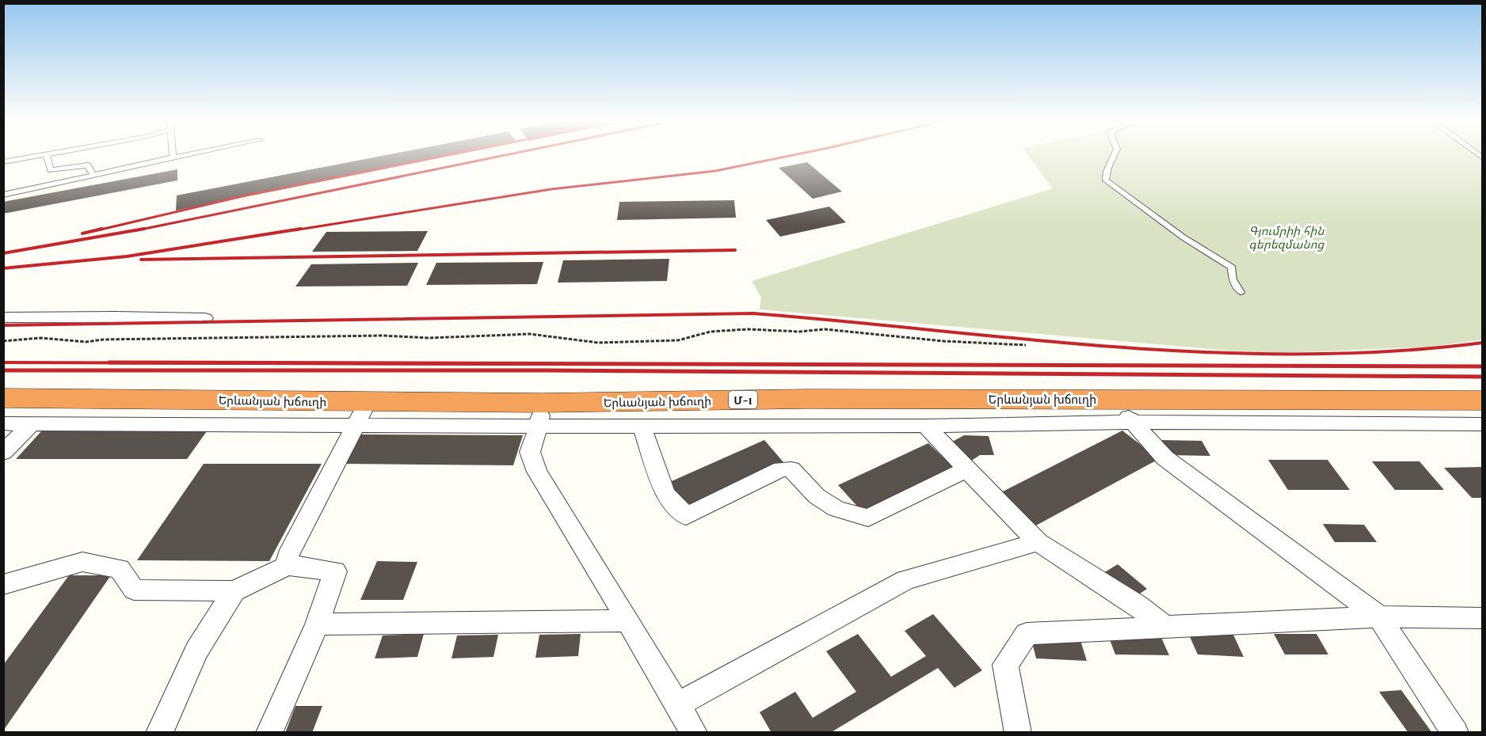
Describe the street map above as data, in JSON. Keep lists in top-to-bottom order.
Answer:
{
  "streets": {
    "highway": ["Երևանյան խճուղի", "Մ-1"]
  },
  "parks": ["Գյումրիի հին գերեզմանոց"]
}
